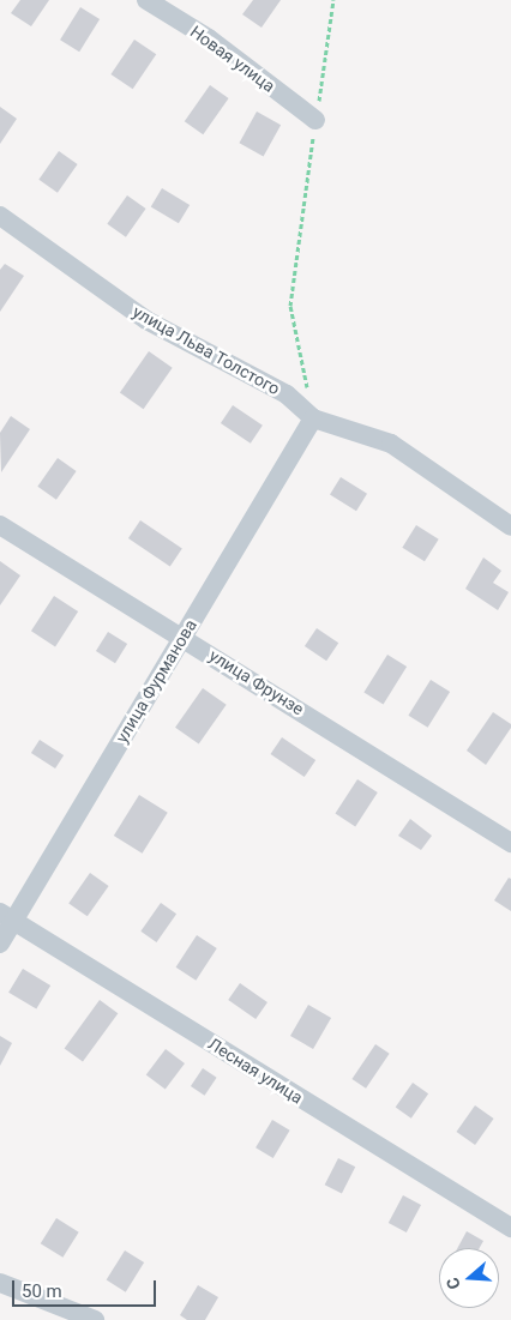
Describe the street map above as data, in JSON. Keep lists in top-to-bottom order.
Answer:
{
  "streets": {
    "street": [
      "Новая улица",
      "улица Льва Толстого",
      "улица Фурманова",
      "улица Фрунзе",
      "Лесная улица"
    ]
  },
  "crossings": [
    ["улица Льва Толстого", "улица Фурманова"],
    ["улица Фурманова", "улица Фрунзе"],
    ["улица Фурманова", "Лесная улица"]
  ],
  "scale_bar": "50 m",
  "north": "left"
}
